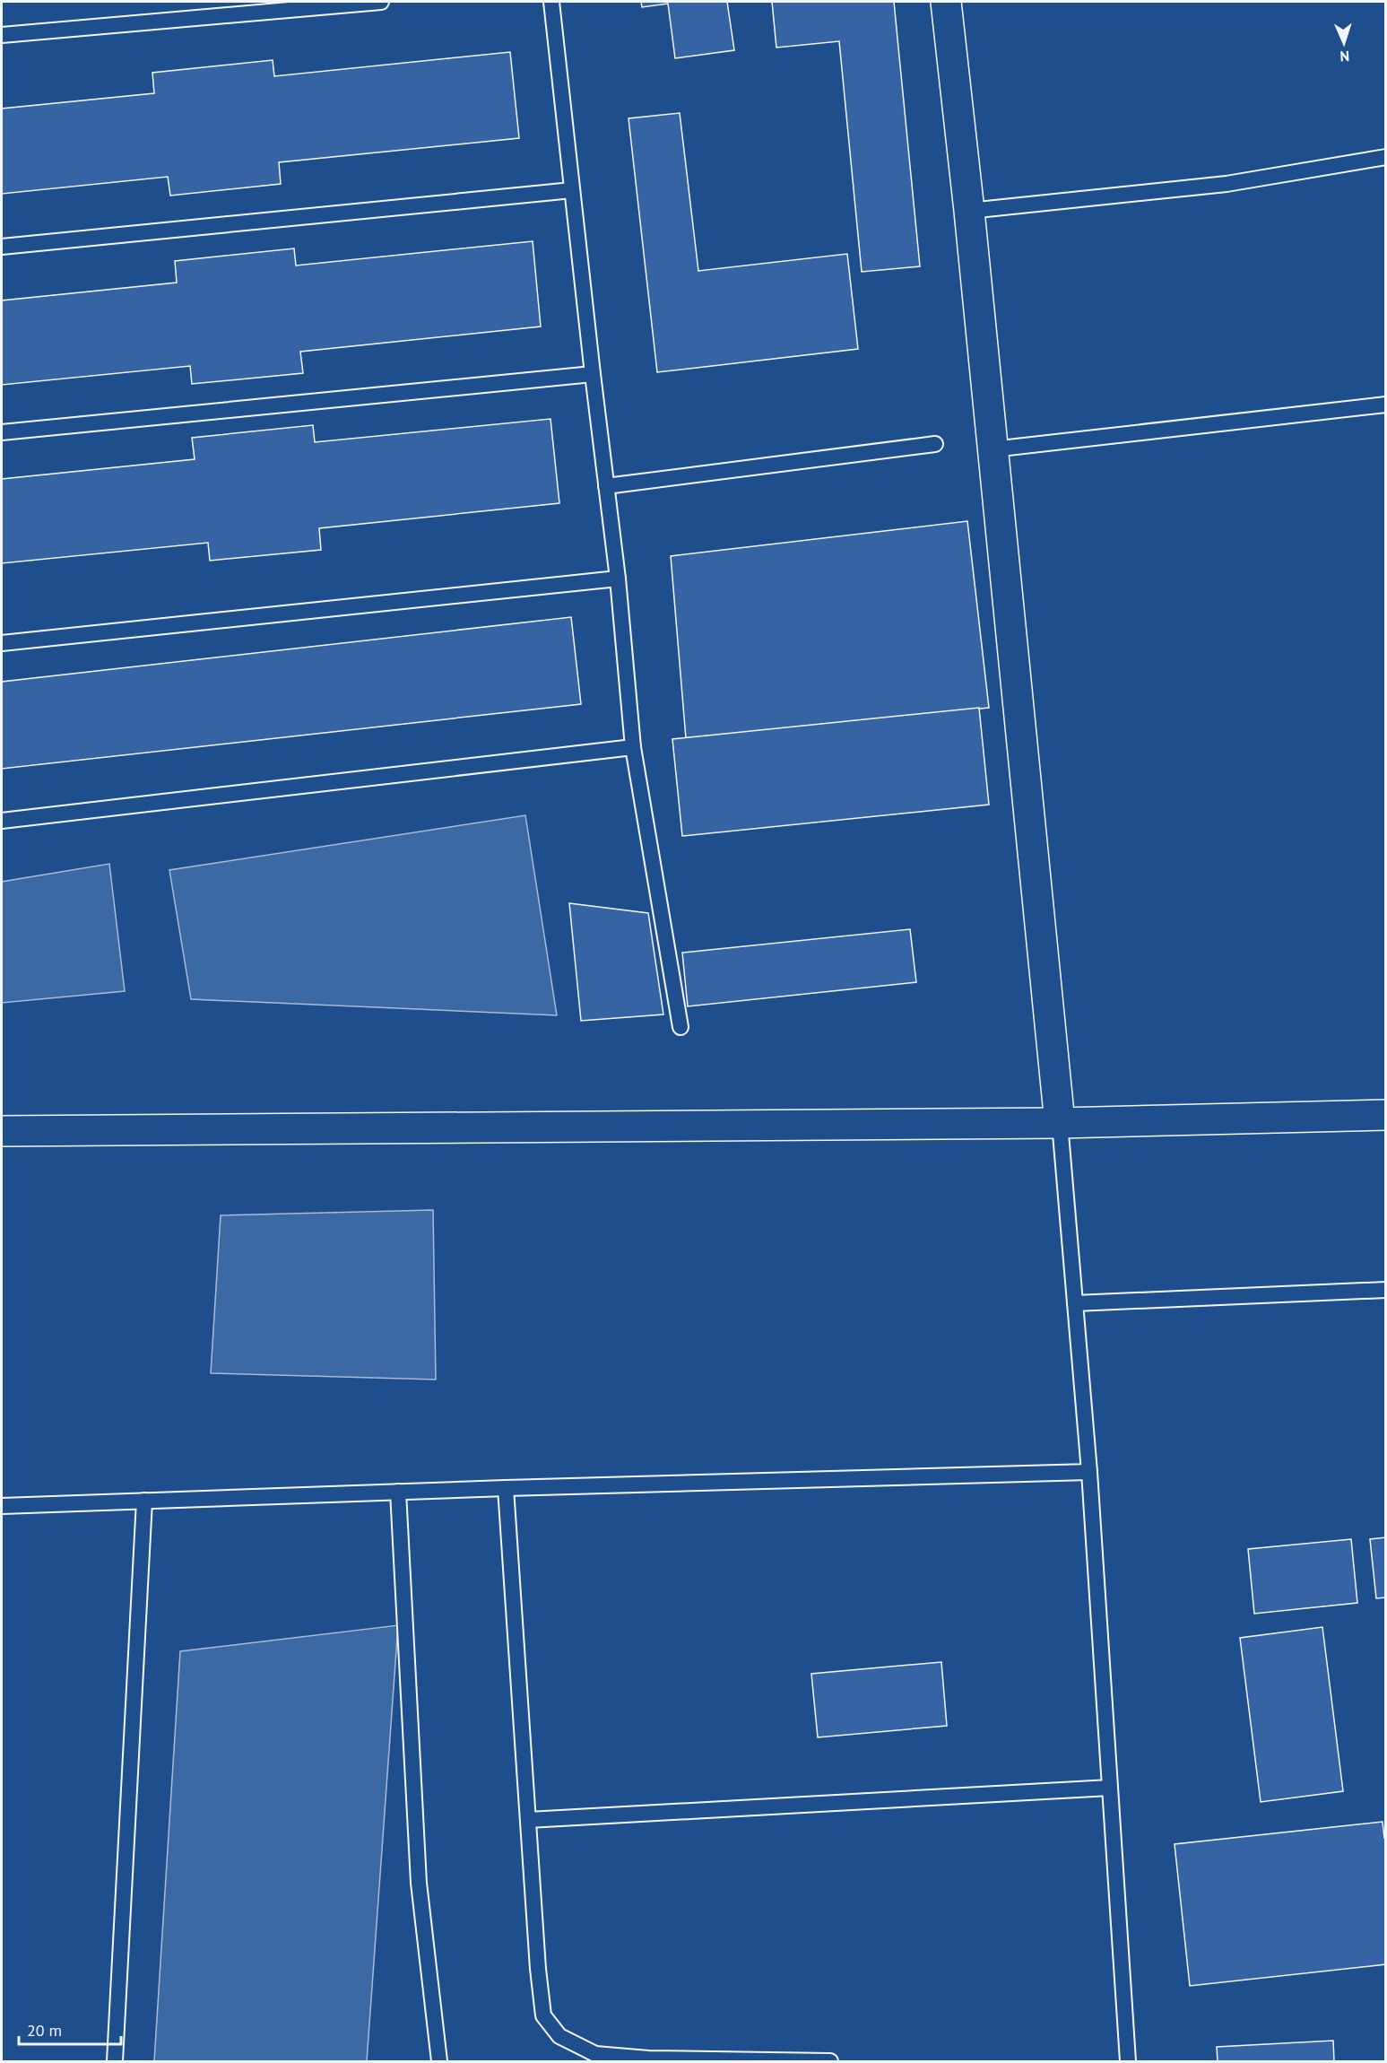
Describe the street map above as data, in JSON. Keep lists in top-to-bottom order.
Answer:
{
  "scale_bar": "20 m",
  "north": "bottom"
}
